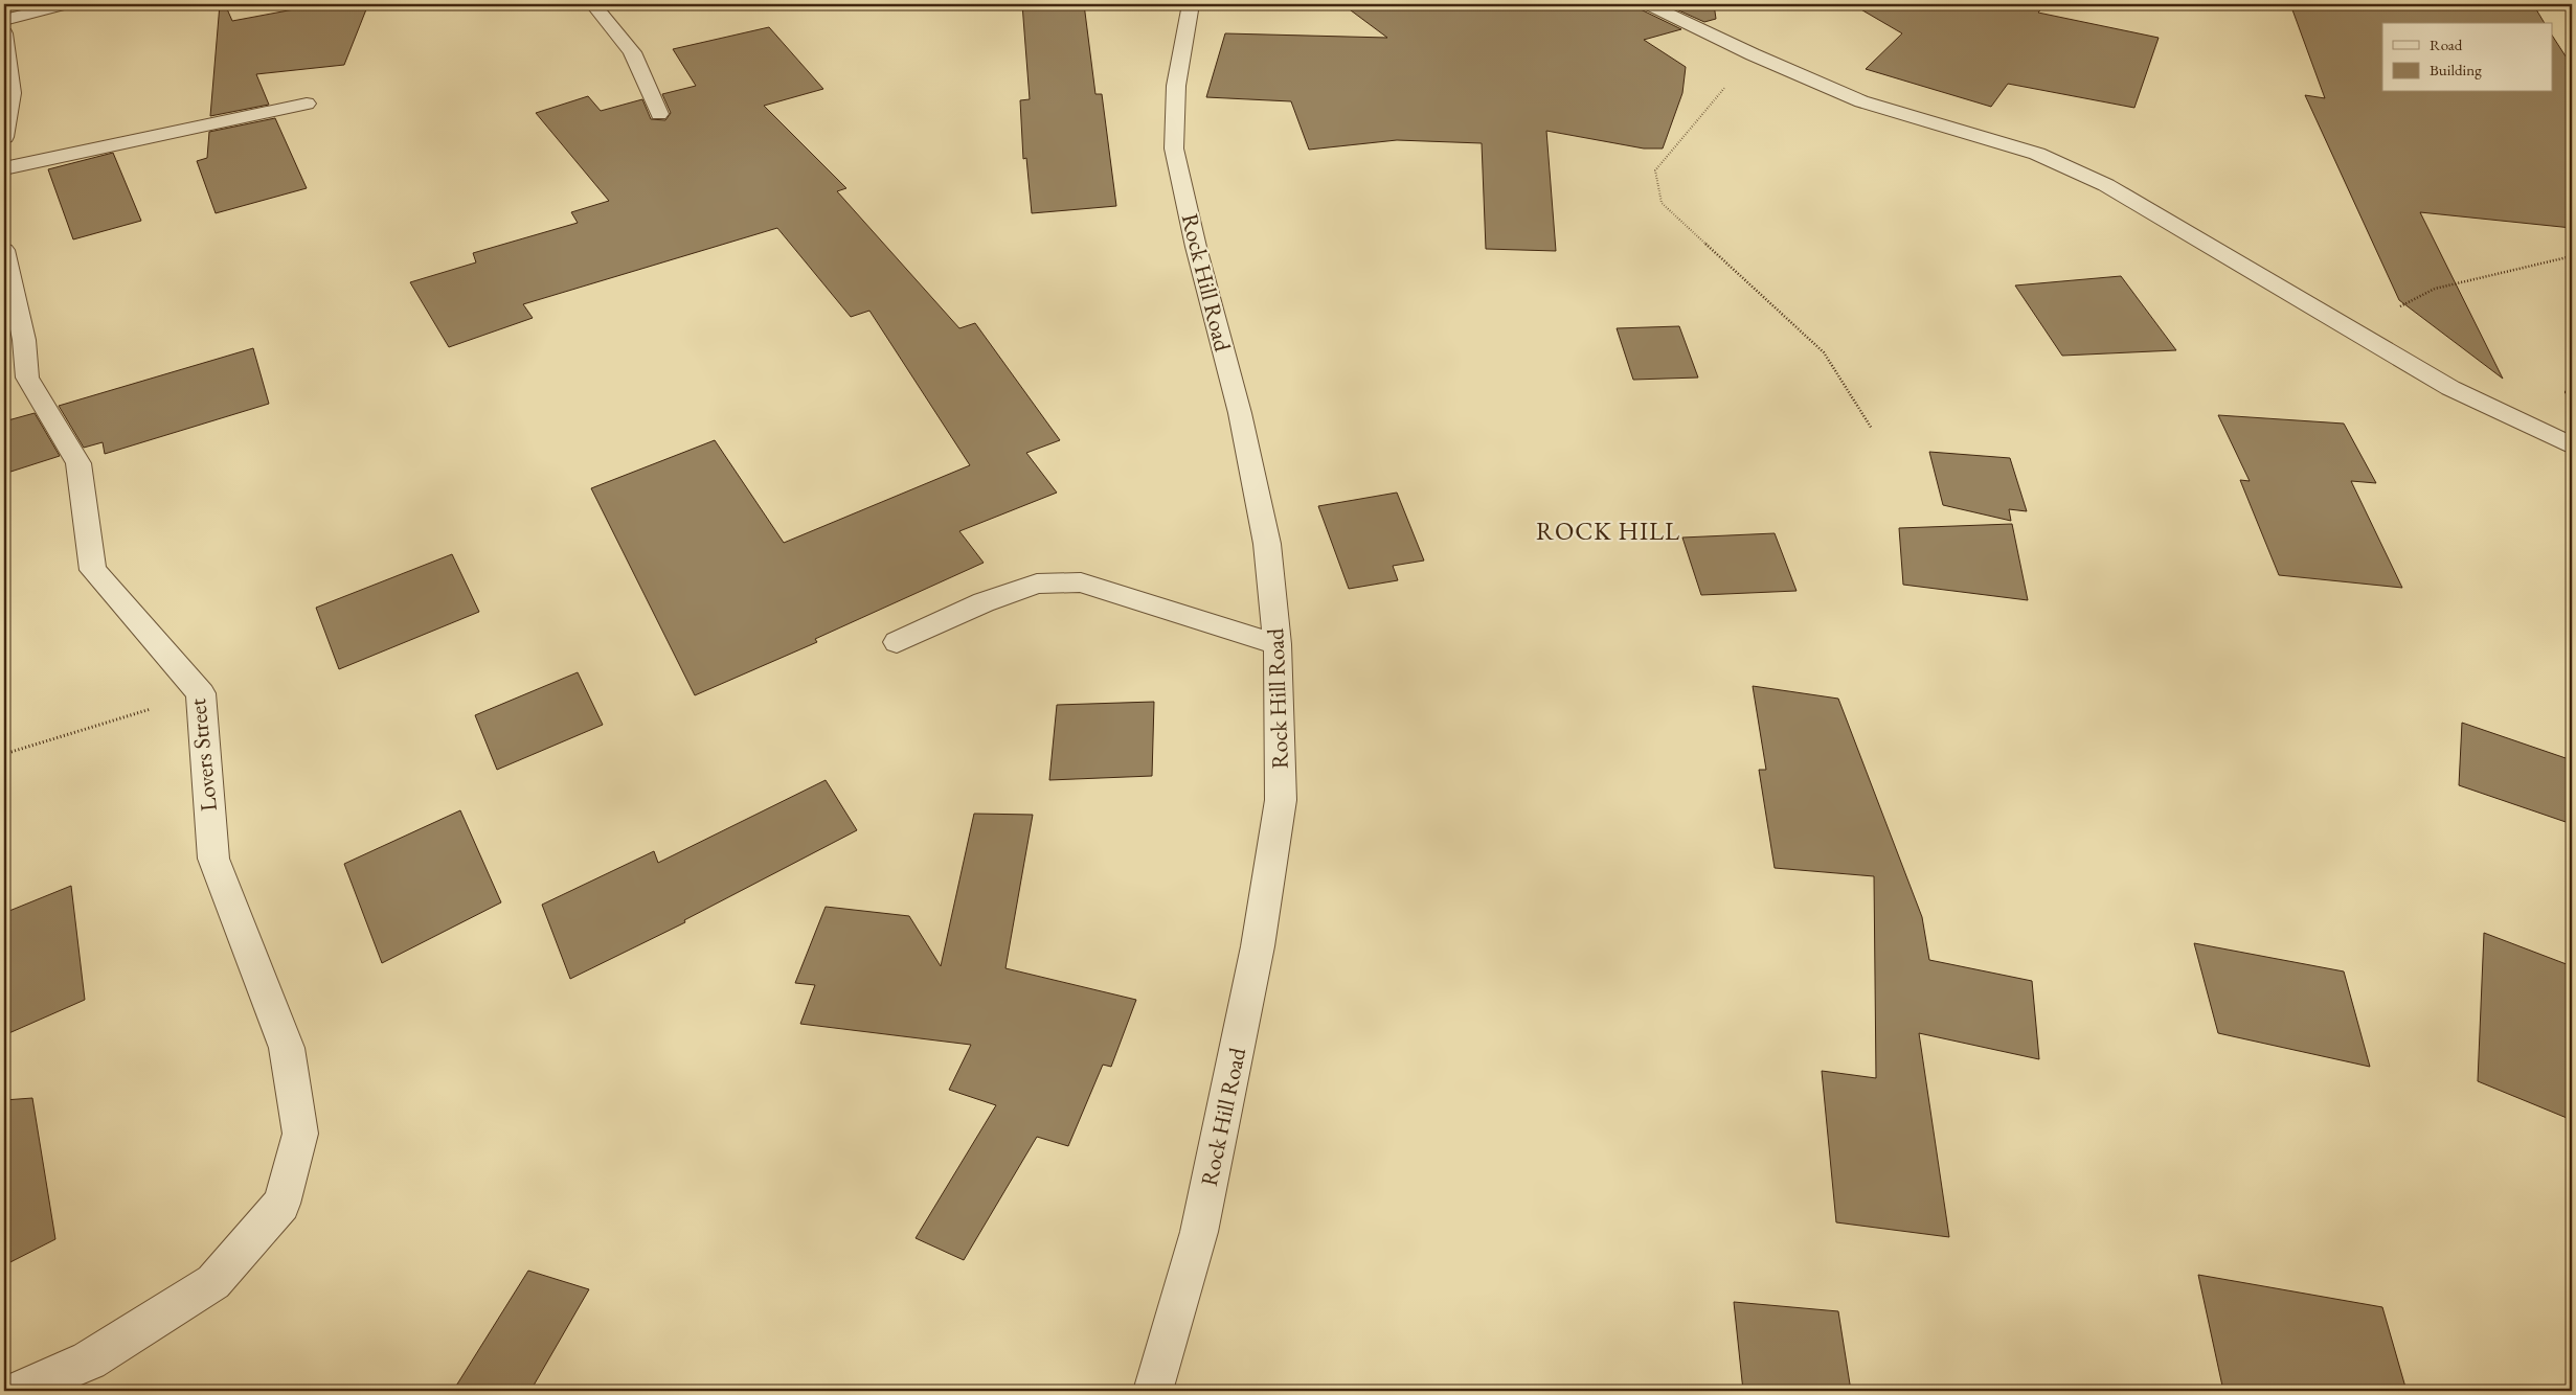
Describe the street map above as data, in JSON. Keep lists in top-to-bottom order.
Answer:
{
  "streets": {
    "street": ["Rock Hill Road", "Lovers Street"]
  },
  "districts": ["ROCK HILL"],
  "legend": ["Road", "Building"]
}
